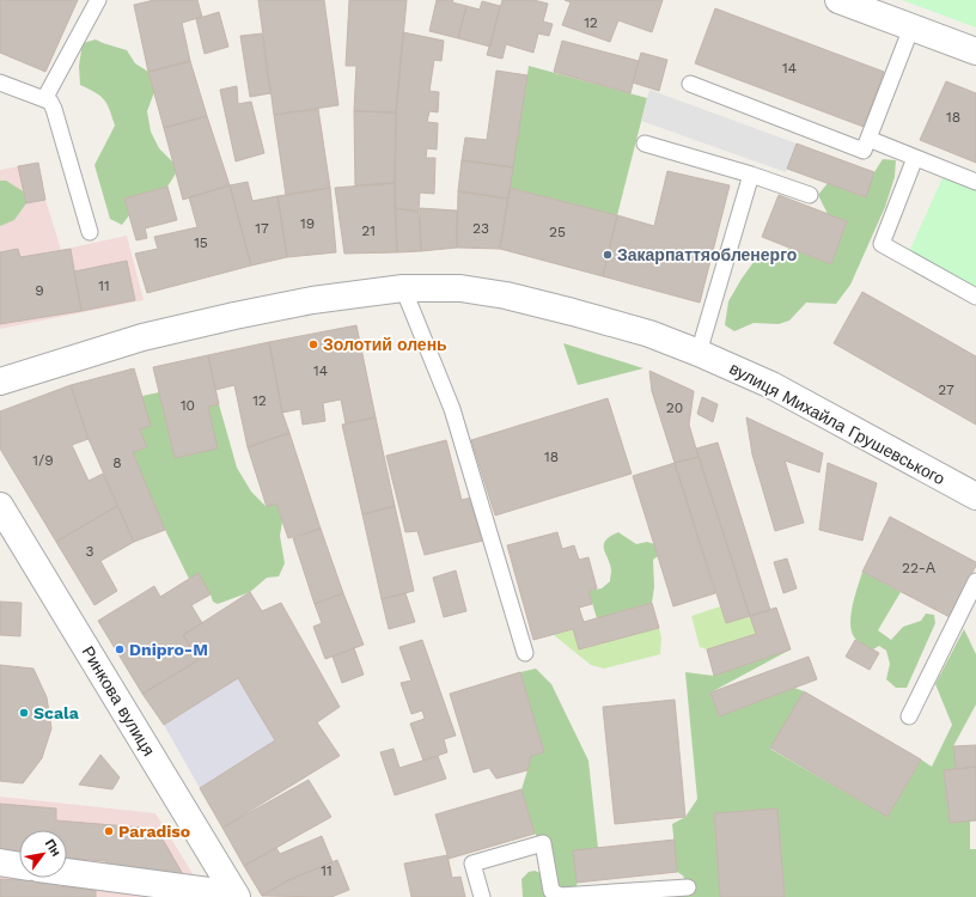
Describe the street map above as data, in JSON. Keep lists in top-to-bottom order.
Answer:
{
  "streets": {
    "street": ["вулиця Михайла Грушевського", "Ринкова вулиця"]
  },
  "places": [
    "Закарпаттяобленерго",
    "Золотий олень",
    "Dnipro-M",
    "Scala",
    "Paradiso"
  ],
  "house_numbers": [
    "12",
    "14",
    "18",
    "19",
    "17",
    "23",
    "21",
    "25",
    "15",
    "11",
    "9",
    "14",
    "27",
    "12",
    "10",
    "20",
    "18",
    "1/9",
    "8",
    "3",
    "22-А",
    "11"
  ],
  "north": "top right"
}
